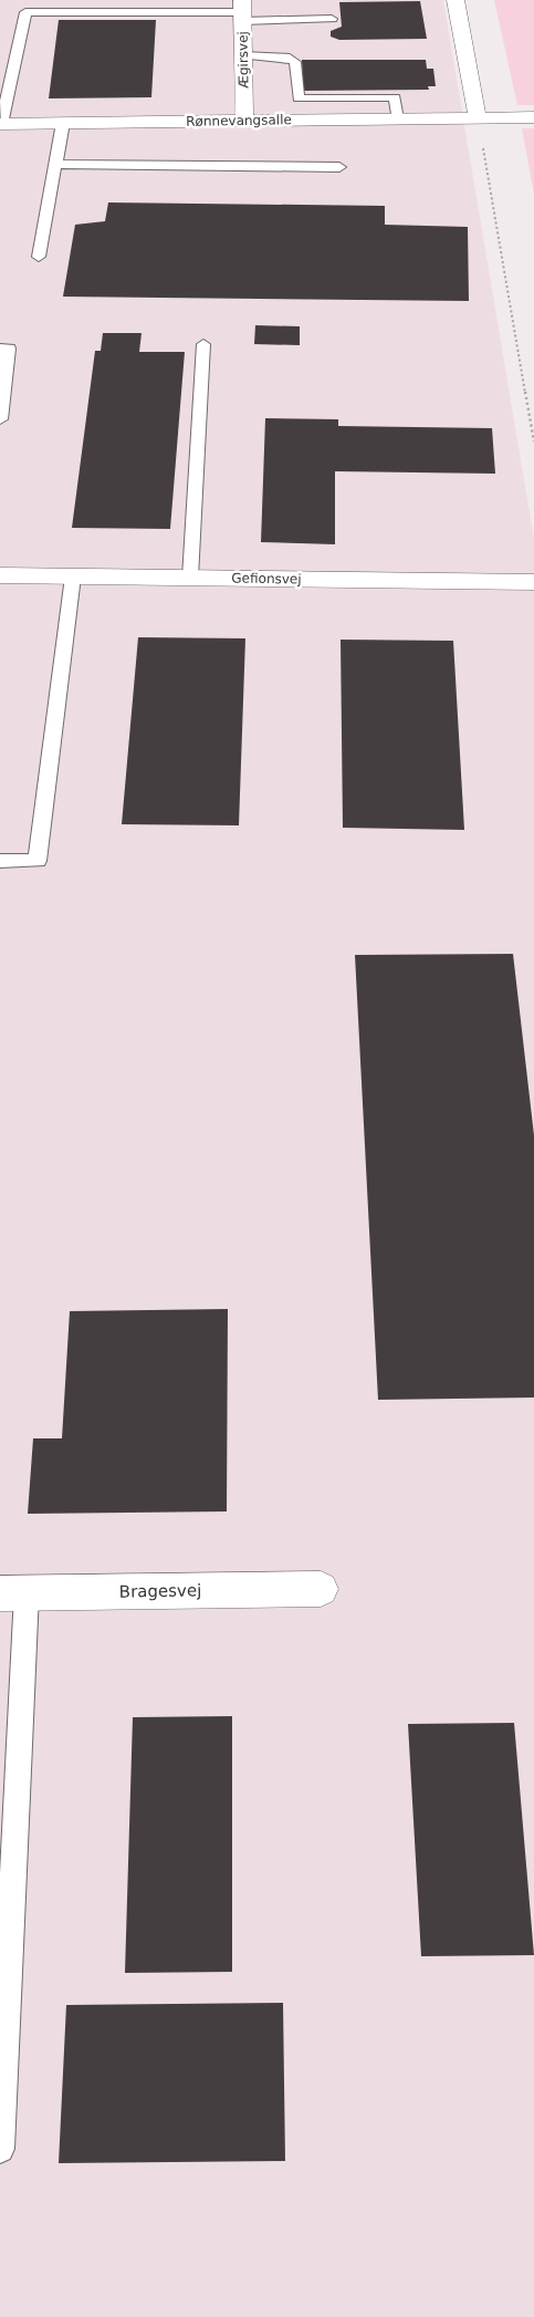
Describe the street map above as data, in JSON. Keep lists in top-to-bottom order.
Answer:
{
  "streets": {
    "street": [
      "Ægirsvej",
      "Rønnevangsalle",
      "Gefionsvej",
      "Bragesvej"
    ]
  },
  "crossings": [
    ["Ægirsvej", "Rønnevangsalle"]
  ]
}
